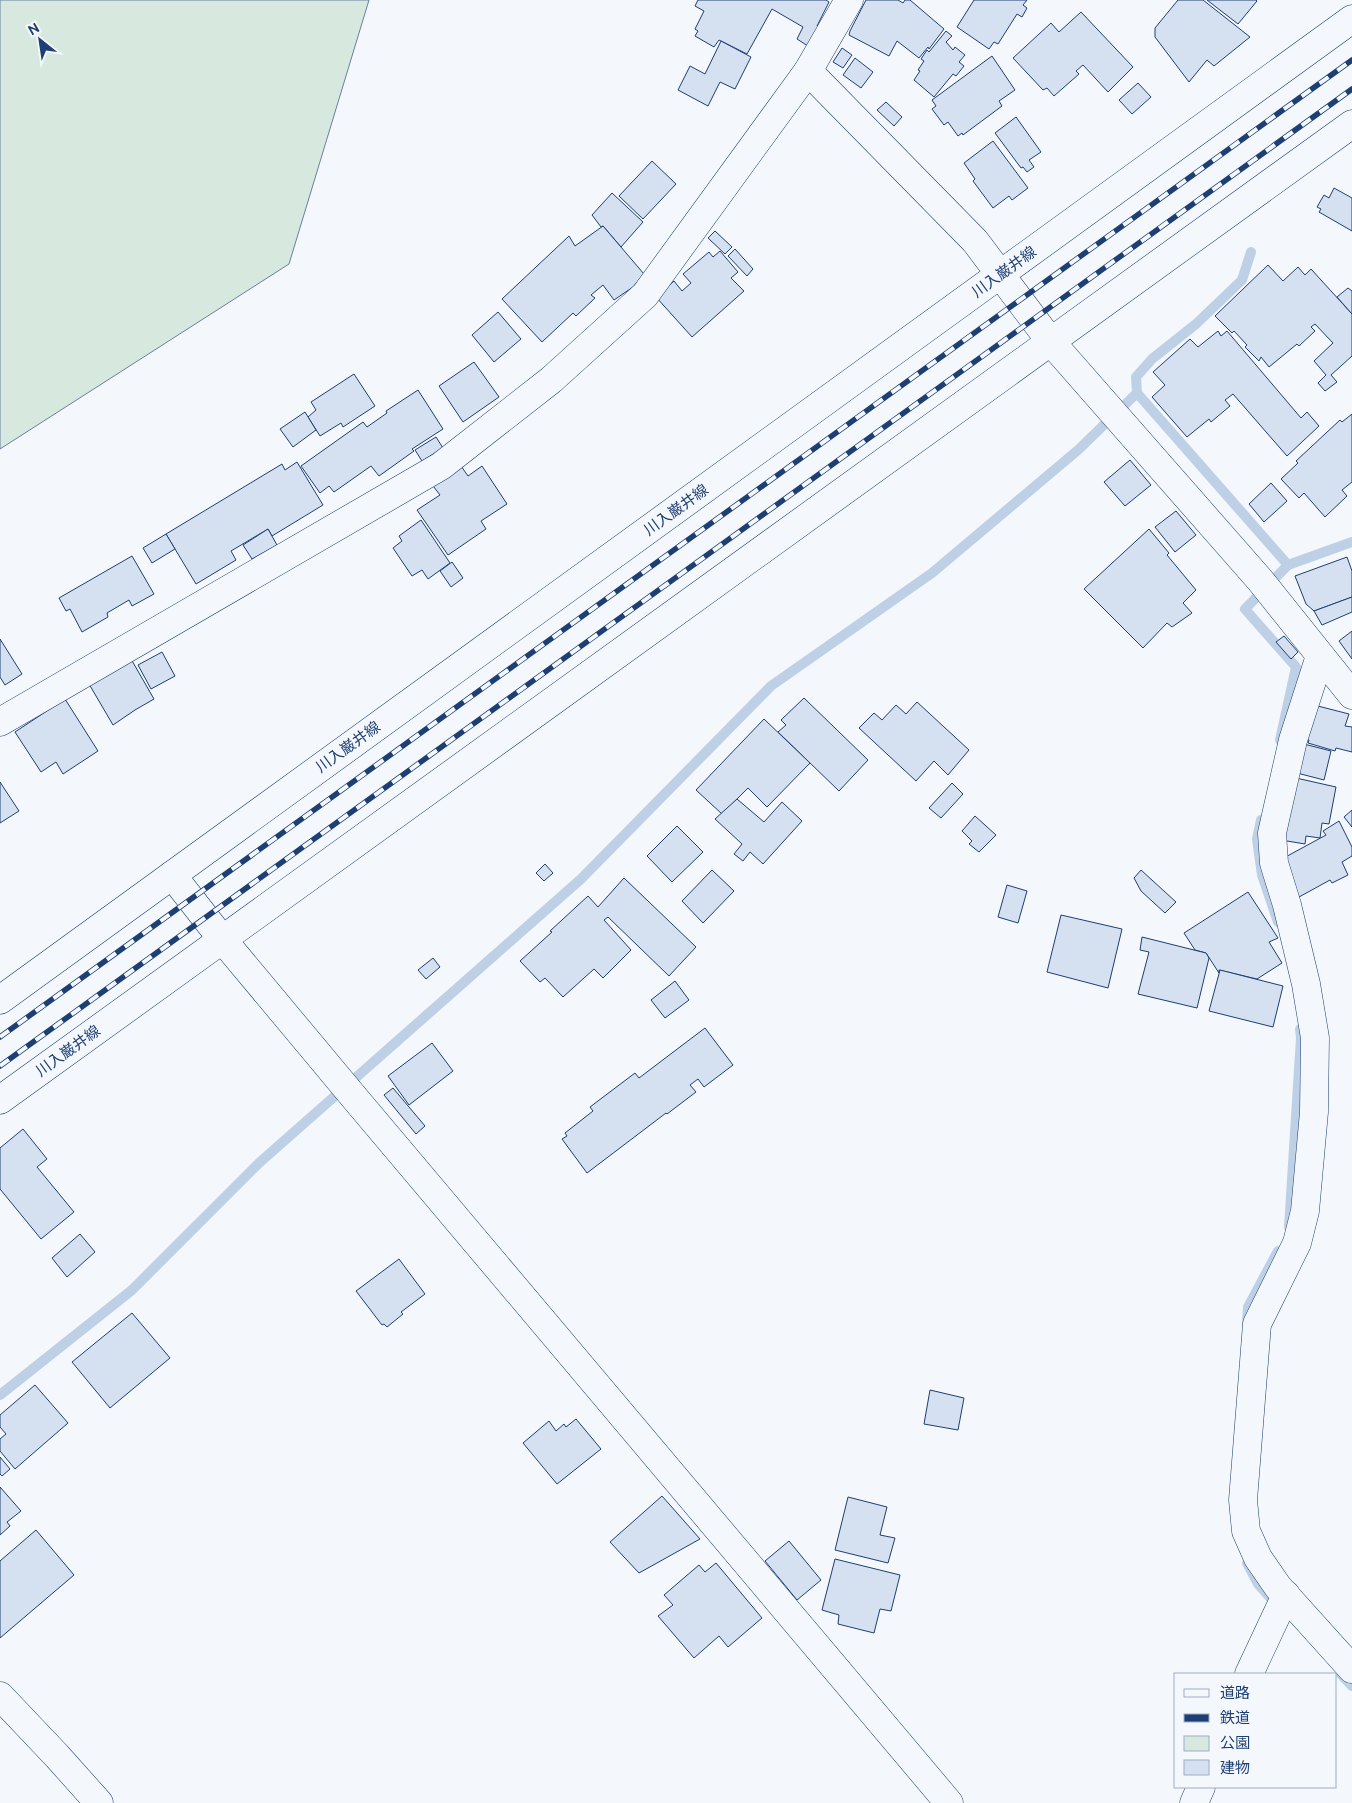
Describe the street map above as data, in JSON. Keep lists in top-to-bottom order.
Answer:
{
  "streets": {
    "street": ["川入巌井線"]
  },
  "legend": [
    "道路",
    "鉄道",
    "公園",
    "建物"
  ],
  "north": "top left"
}
